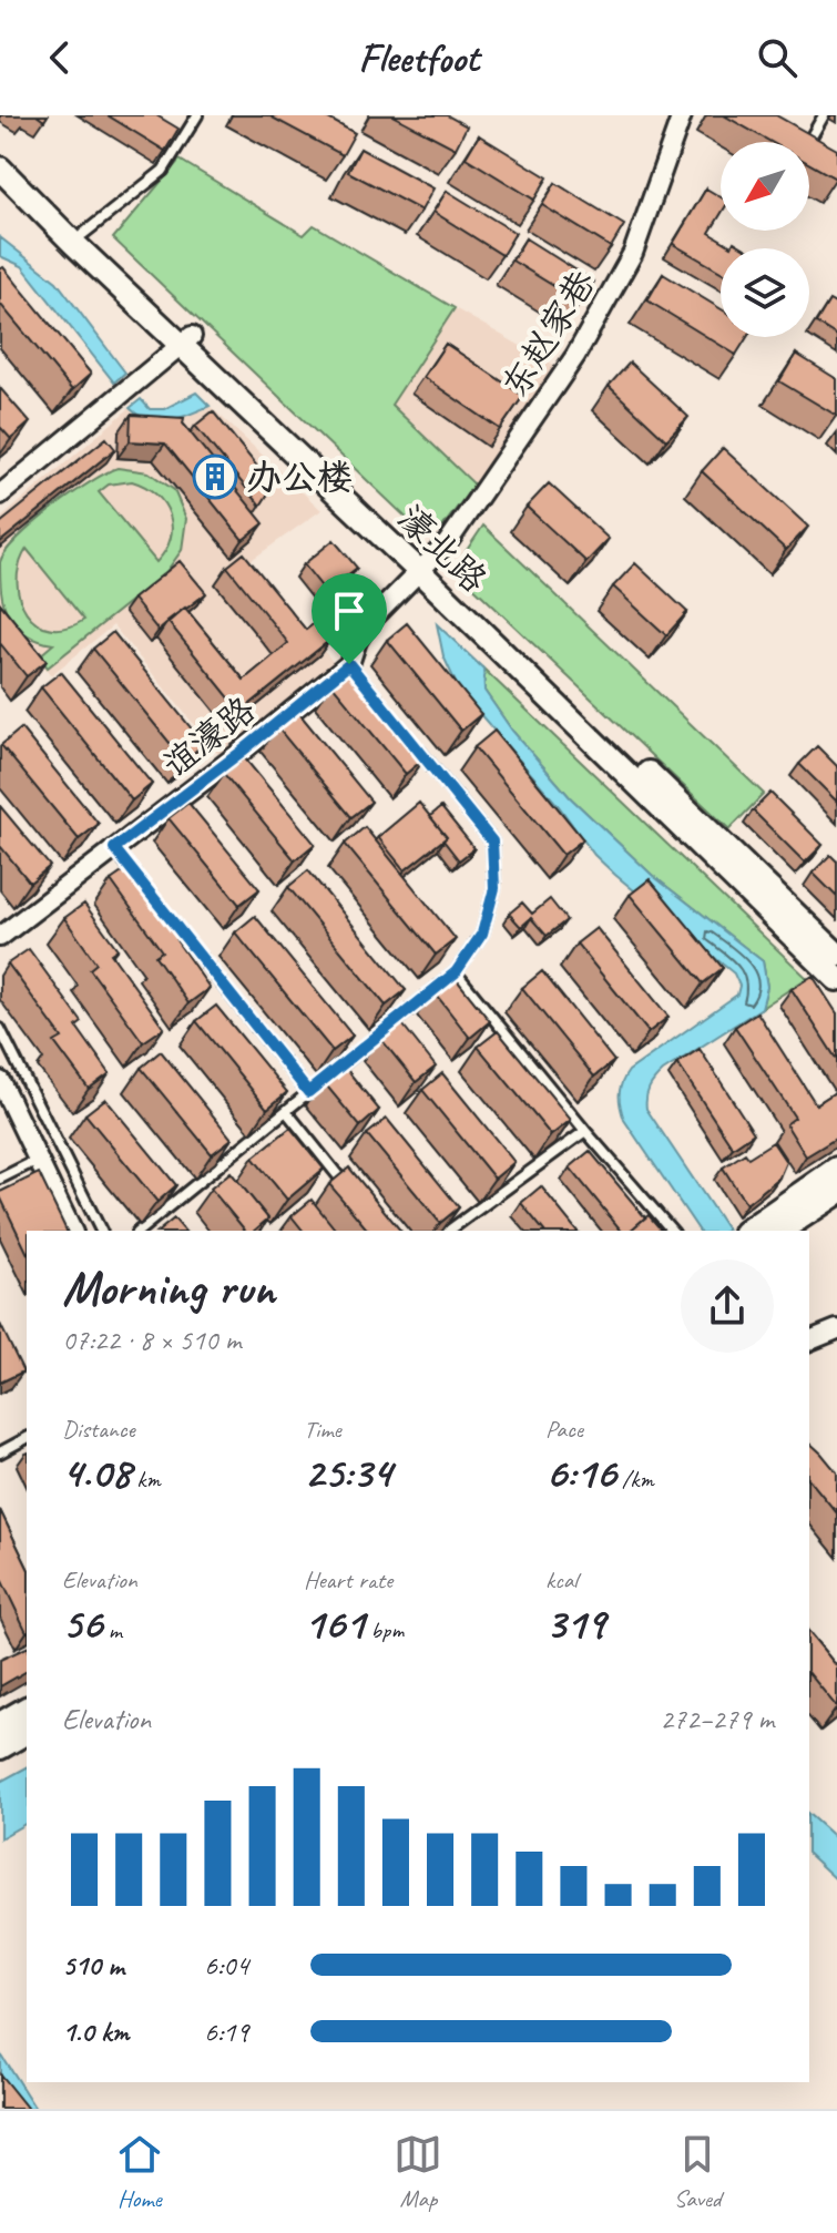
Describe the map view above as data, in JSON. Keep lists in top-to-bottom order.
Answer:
{
  "streets": {
    "street": ["东赵家巷", "濠北路", "谊濠路"]
  },
  "crossings": [
    ["东赵家巷", "濠北路"],
    ["东赵家巷", "谊濠路"],
    ["濠北路", "谊濠路"]
  ],
  "places": {
    "building": ["办公楼"]
  },
  "north": "bottom left",
  "page": {
    "header": "Fleetfoot",
    "heading": ["Morning run", "07:22 · 8 × 510 m"],
    "stats": [
      ["Distance", "4.08 km"],
      ["Time", "25:34"],
      ["Pace", "6:16 /km"],
      ["Elevation", "56 m"],
      ["Heart rate", "161 bpm"],
      ["kcal", "319"]
    ],
    "chart": ["Elevation", "272–279 m"],
    "list": [
      {
        "name": "510 m",
        "note": "6:04"
      },
      {
        "name": "1.0 km",
        "note": "6:19"
      }
    ],
    "tabs": ["Home", "Map", "Saved"]
  }
}
